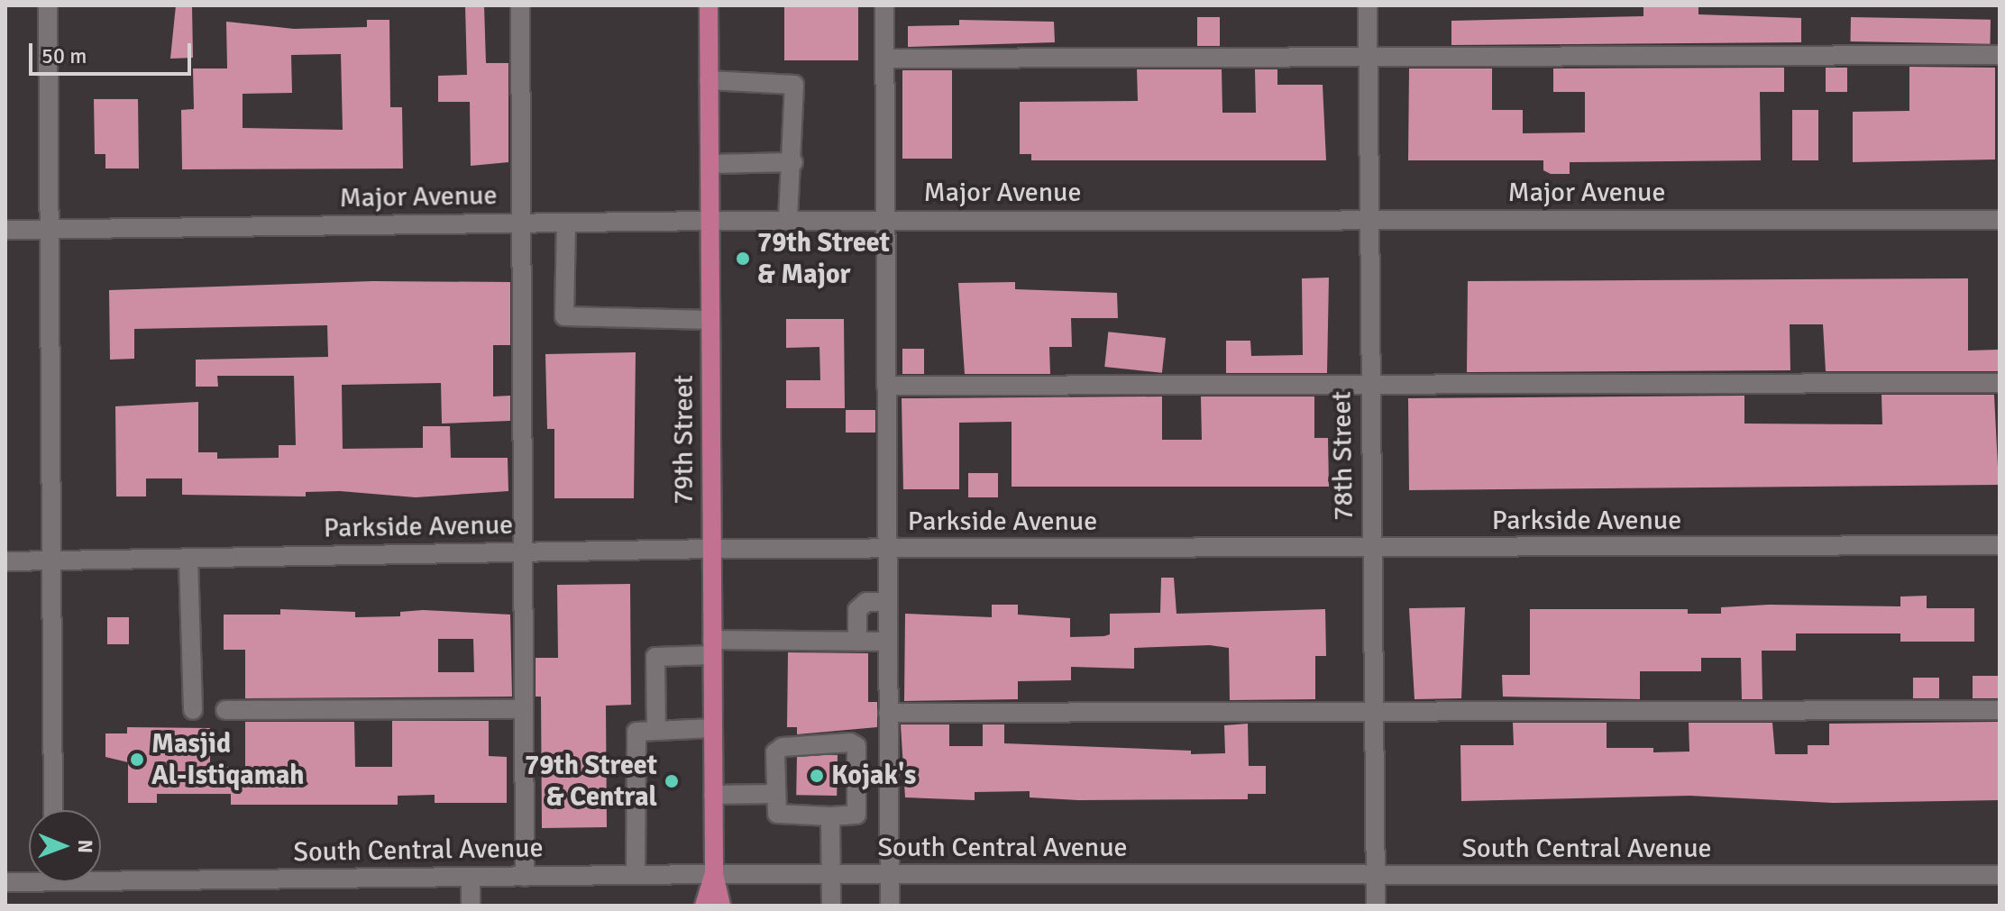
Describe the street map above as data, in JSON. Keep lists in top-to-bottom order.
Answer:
{
  "streets": {
    "main road": ["79th Street"],
    "street": [
      "Major Avenue",
      "78th Street",
      "Parkside Avenue",
      "South Central Avenue"
    ]
  },
  "crossings": [
    ["Major Avenue", "79th Street"],
    ["Major Avenue", "78th Street"],
    ["79th Street", "Parkside Avenue"],
    ["79th Street", "South Central Avenue"],
    ["78th Street", "Parkside Avenue"],
    ["78th Street", "South Central Avenue"]
  ],
  "places": [
    "79th Street & Major",
    "Masjid Al-Istiqamah",
    "Kojak's",
    "79th Street & Central"
  ],
  "scale_bar": "50 m",
  "north": "right"
}
